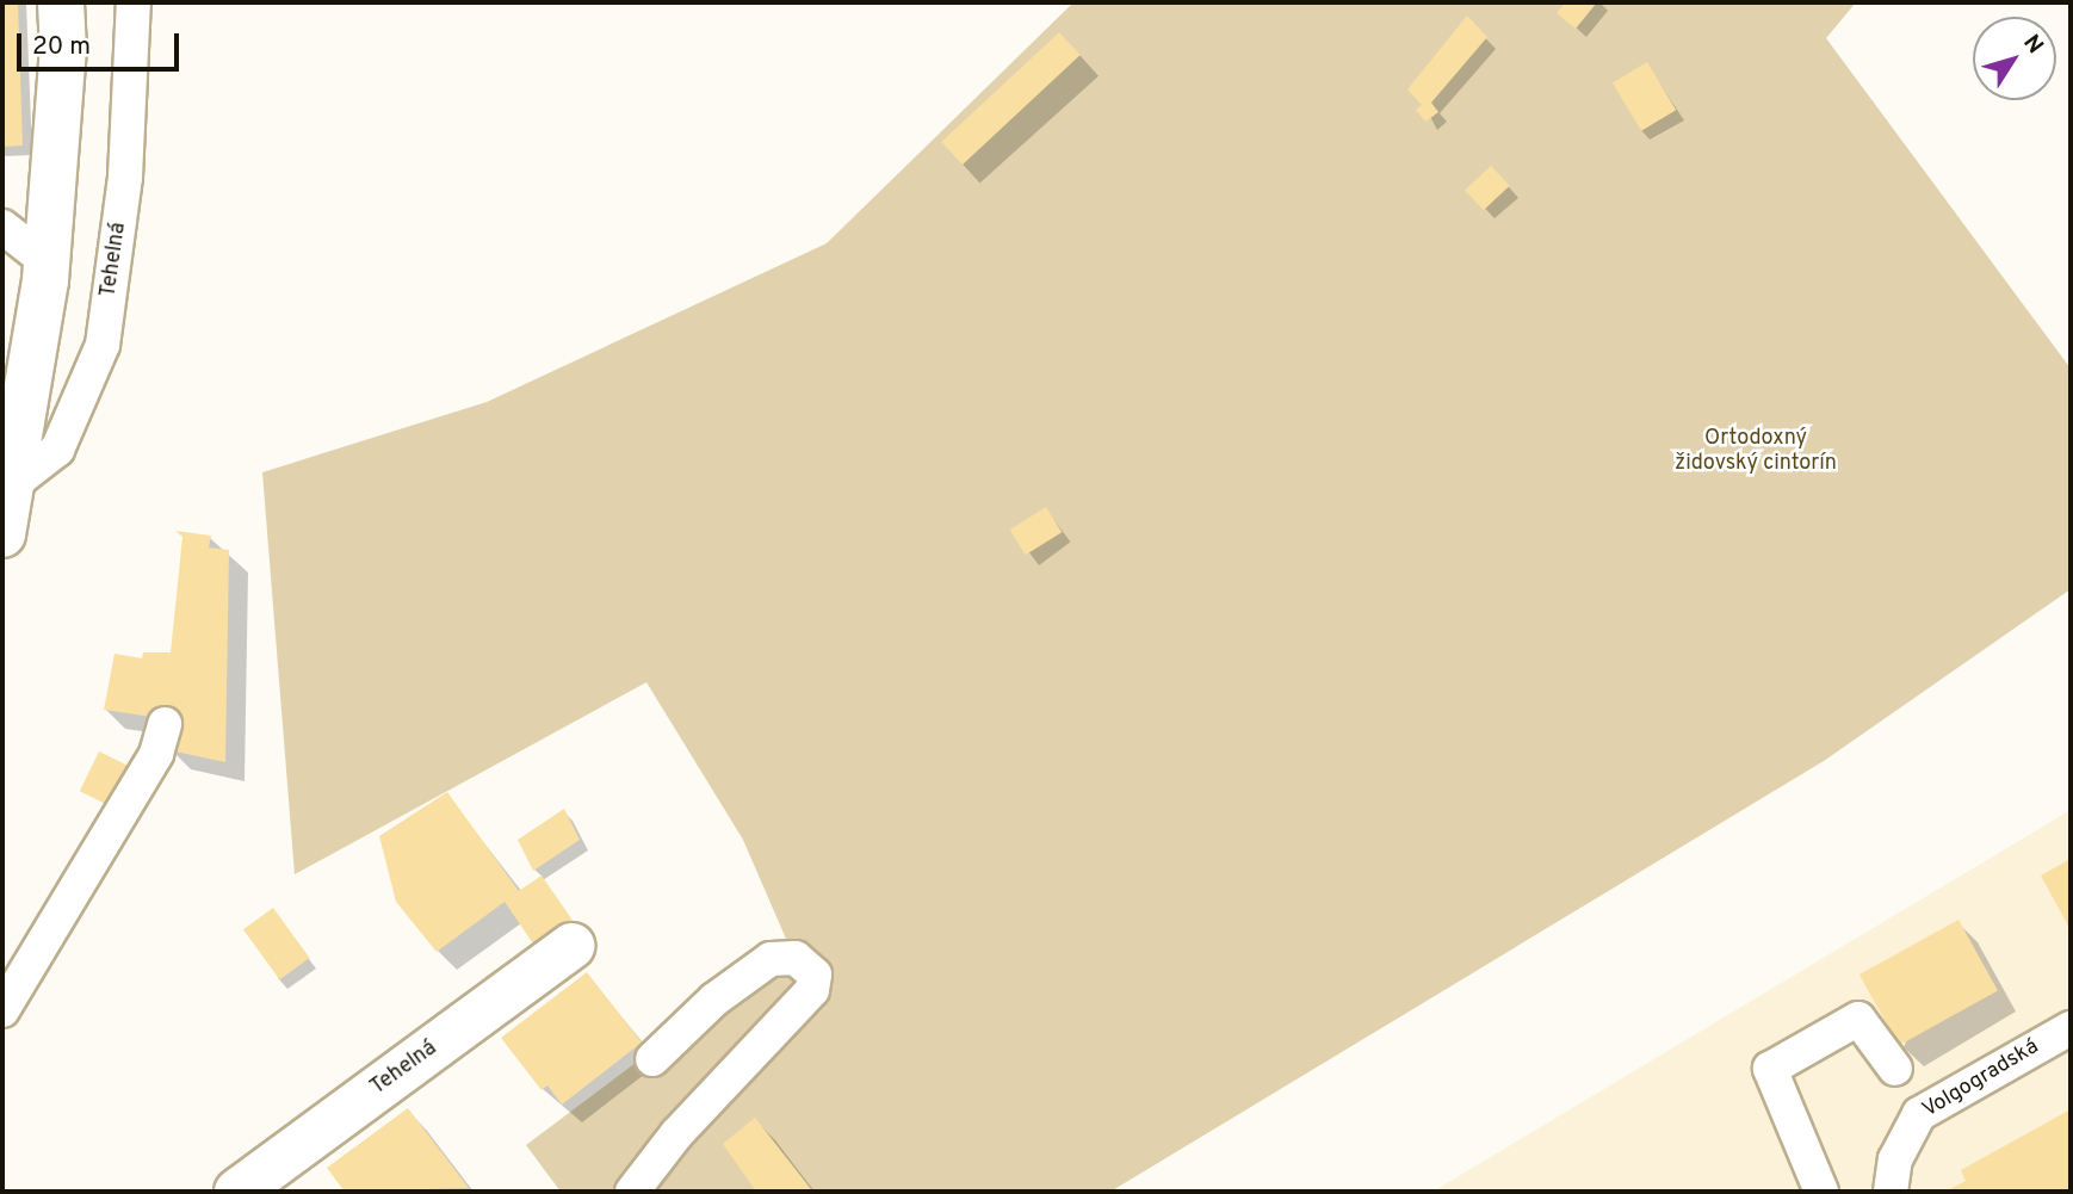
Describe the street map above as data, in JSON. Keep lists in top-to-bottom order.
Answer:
{
  "streets": {
    "street": ["Tehelná"],
    "lane": ["Volgogradská"]
  },
  "parks": ["Ortodoxný židovský cintorín"],
  "scale_bar": "20 m",
  "north": "top right"
}
